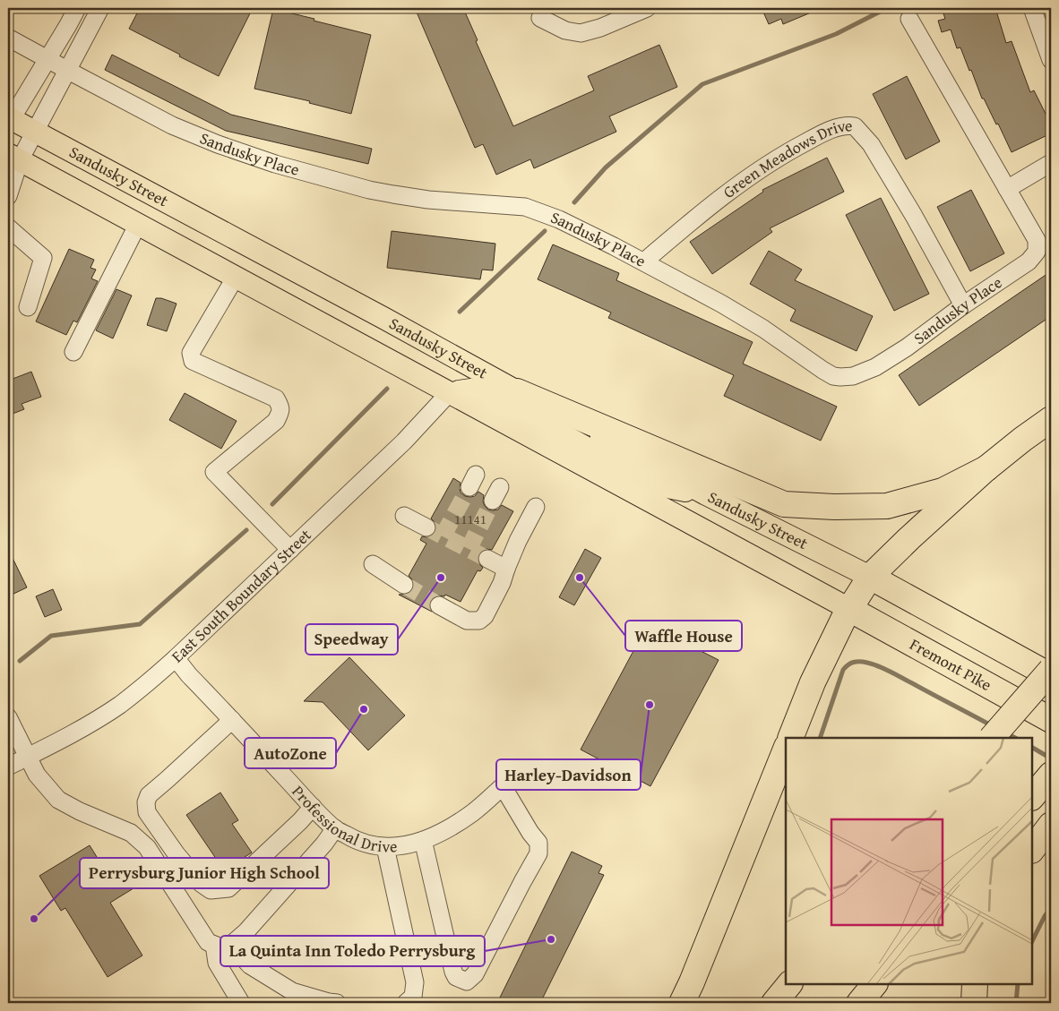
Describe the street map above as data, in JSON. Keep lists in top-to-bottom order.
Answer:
{
  "streets": {
    "highway": ["Fremont Pike"],
    "main road": ["Sandusky Street"],
    "street": [
      "Sandusky Place",
      "Green Meadows Drive",
      "East South Boundary Street",
      "Professional Drive"
    ]
  },
  "crossings": [
    ["Sandusky Place", "Green Meadows Drive"],
    ["Sandusky Street", "East South Boundary Street"],
    ["Sandusky Street", "Fremont Pike"],
    ["East South Boundary Street", "Professional Drive"]
  ],
  "places": [
    "Speedway",
    "Waffle House",
    "Harley-Davidson",
    "AutoZone",
    "Perrysburg Junior High School",
    "La Quinta Inn Toledo Perrysburg"
  ],
  "house_numbers": ["11141"]
}
